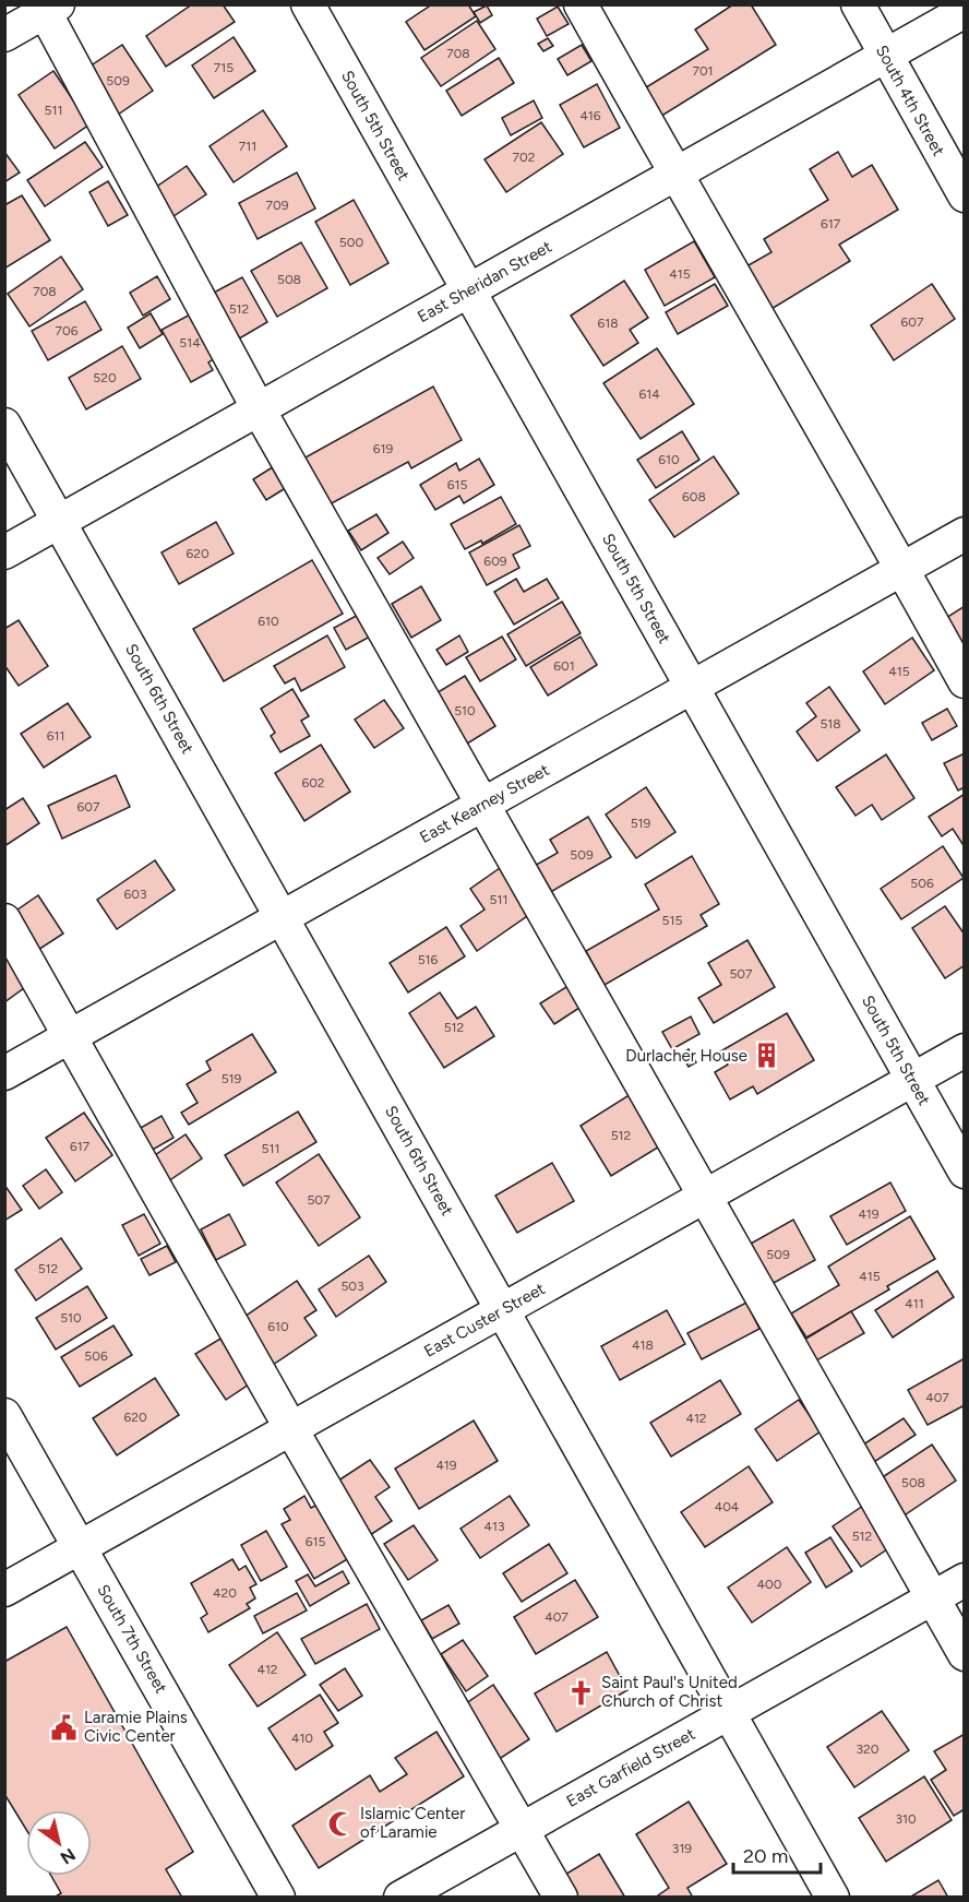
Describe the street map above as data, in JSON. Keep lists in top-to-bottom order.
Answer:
{
  "streets": {
    "street": [
      "South 4th Street",
      "South 5th Street",
      "East Sheridan Street",
      "South 6th Street",
      "East Kearney Street",
      "East Custer Street",
      "South 7th Street",
      "East Garfield Street"
    ]
  },
  "crossings": [
    ["South 4th Street", "East Sheridan Street"],
    ["South 5th Street", "East Sheridan Street"],
    ["South 5th Street", "East Kearney Street"],
    ["South 5th Street", "East Custer Street"],
    ["East Sheridan Street", "South 6th Street"],
    ["South 6th Street", "East Kearney Street"],
    ["South 6th Street", "East Custer Street"],
    ["South 6th Street", "East Garfield Street"],
    ["East Custer Street", "South 7th Street"]
  ],
  "places": {
    "building": ["Durlacher House"],
    "church": ["Saint Paul's United Church of Christ"],
    "public building": ["Laramie Plains Civic Center"],
    "mosque": ["Islamic Center of Laramie"]
  },
  "house_numbers": [
    "708",
    "715",
    "701",
    "509",
    "511",
    "416",
    "711",
    "702",
    "709",
    "617",
    "500",
    "415",
    "508",
    "708",
    "512",
    "607",
    "618",
    "706",
    "514",
    "520",
    "614",
    "619",
    "610",
    "615",
    "608",
    "620",
    "609",
    "610",
    "601",
    "415",
    "510",
    "518",
    "611",
    "602",
    "607",
    "519",
    "509",
    "506",
    "603",
    "511",
    "515",
    "516",
    "507",
    "512",
    "519",
    "512",
    "617",
    "511",
    "507",
    "419",
    "509",
    "512",
    "415",
    "503",
    "411",
    "510",
    "610",
    "418",
    "506",
    "407",
    "620",
    "412",
    "419",
    "508",
    "404",
    "413",
    "512",
    "615",
    "400",
    "420",
    "407",
    "412",
    "410",
    "320",
    "310",
    "319"
  ],
  "scale_bar": "20 m",
  "north": "bottom right"
}
